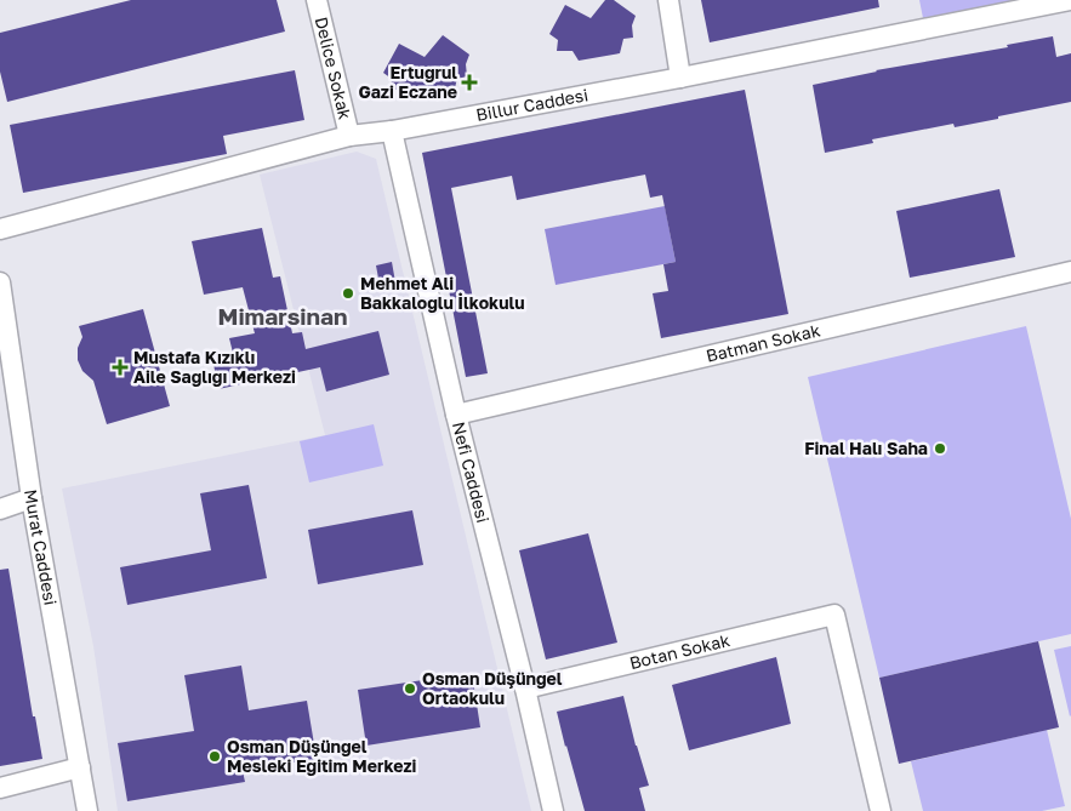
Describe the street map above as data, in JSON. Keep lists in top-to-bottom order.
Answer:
{
  "streets": {
    "street": [
      "Delice Sokak",
      "Billur Caddesi",
      "Batman Sokak",
      "Nefi Caddesi",
      "Murat Caddesi",
      "Botan Sokak"
    ]
  },
  "crossings": [
    ["Delice Sokak", "Billur Caddesi"],
    ["Billur Caddesi", "Nefi Caddesi"],
    ["Batman Sokak", "Nefi Caddesi"],
    ["Nefi Caddesi", "Botan Sokak"]
  ],
  "districts": ["Mimarsinan"],
  "places": {
    "health": ["Ertuğrul Gazi Eczane", "Mustafa Kızıklı Aile Sağlığı Merkezi"],
    "other": [
      "Mehmet Ali Bakkaloğlu İlkokulu",
      "Final Halı Saha",
      "Osman Düşüngel Ortaokulu",
      "Osman Düşüngel Mesleki Eğitim Merkezi"
    ]
  }
}
